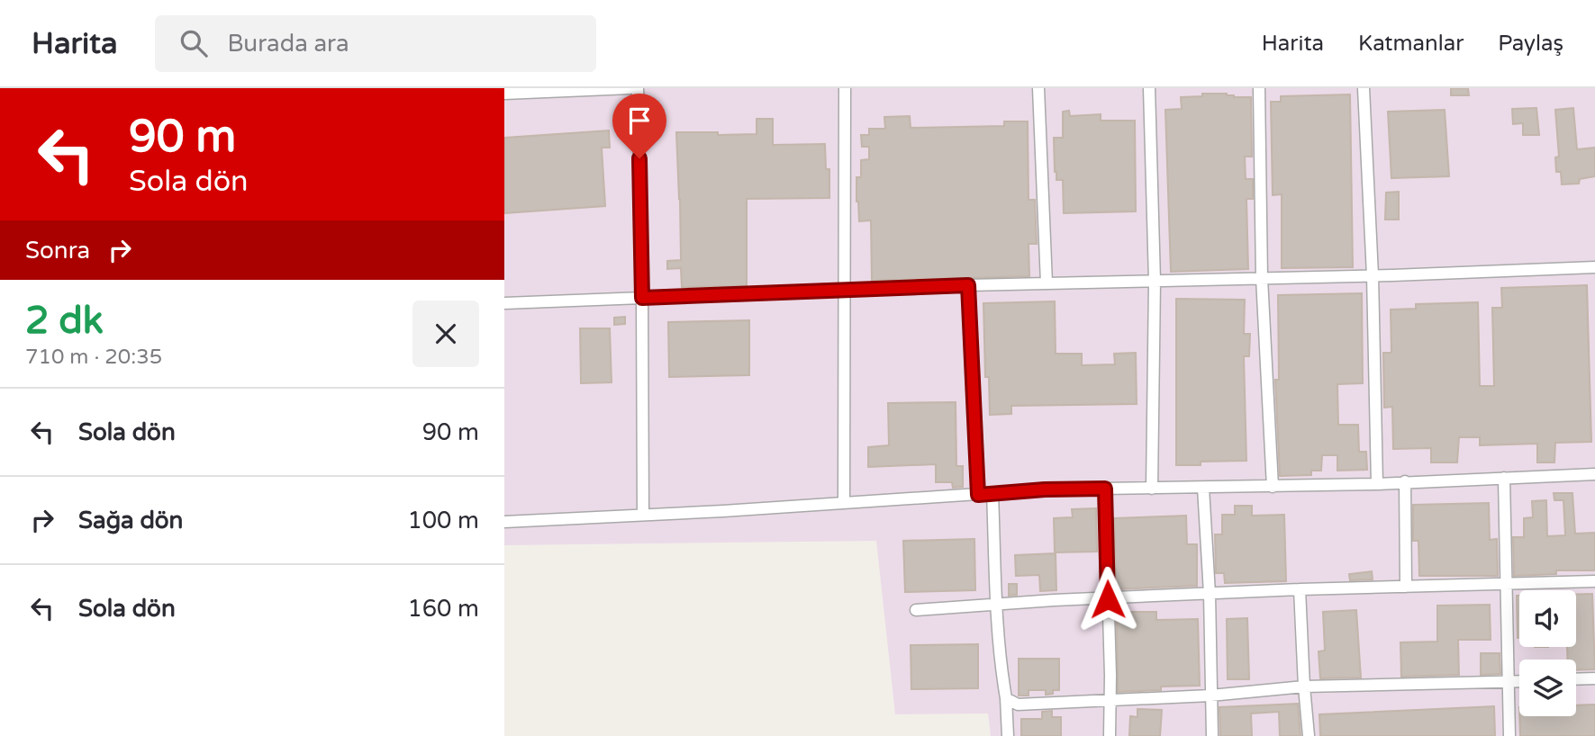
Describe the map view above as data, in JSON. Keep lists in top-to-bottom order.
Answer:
{
  "page": {
    "header": "Harita",
    "search": "Burada ara",
    "nav": ["Harita", "Katmanlar", "Paylaş"],
    "turn": ["90 m", "Sola dön"],
    "then": "Sonra",
    "heading": ["2 dk", "710 m · 20:35"],
    "list": [
      {
        "name": "Sola dön",
        "value": "90 m"
      },
      {
        "name": "Sağa dön",
        "value": "100 m"
      },
      {
        "name": "Sola dön",
        "value": "160 m"
      }
    ]
  }
}
